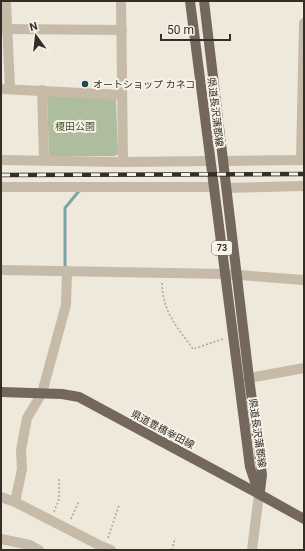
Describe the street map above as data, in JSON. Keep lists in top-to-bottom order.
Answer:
{
  "streets": {
    "main road": ["県道長沢蒲郡線", "73", "県道豊橋幸田線"]
  },
  "crossings": [
    ["県道長沢蒲郡線", "県道豊橋幸田線"]
  ],
  "parks": ["榎田公園"],
  "places": ["オートショップ カネコ"],
  "scale_bar": "50 m",
  "north": "top"
}
